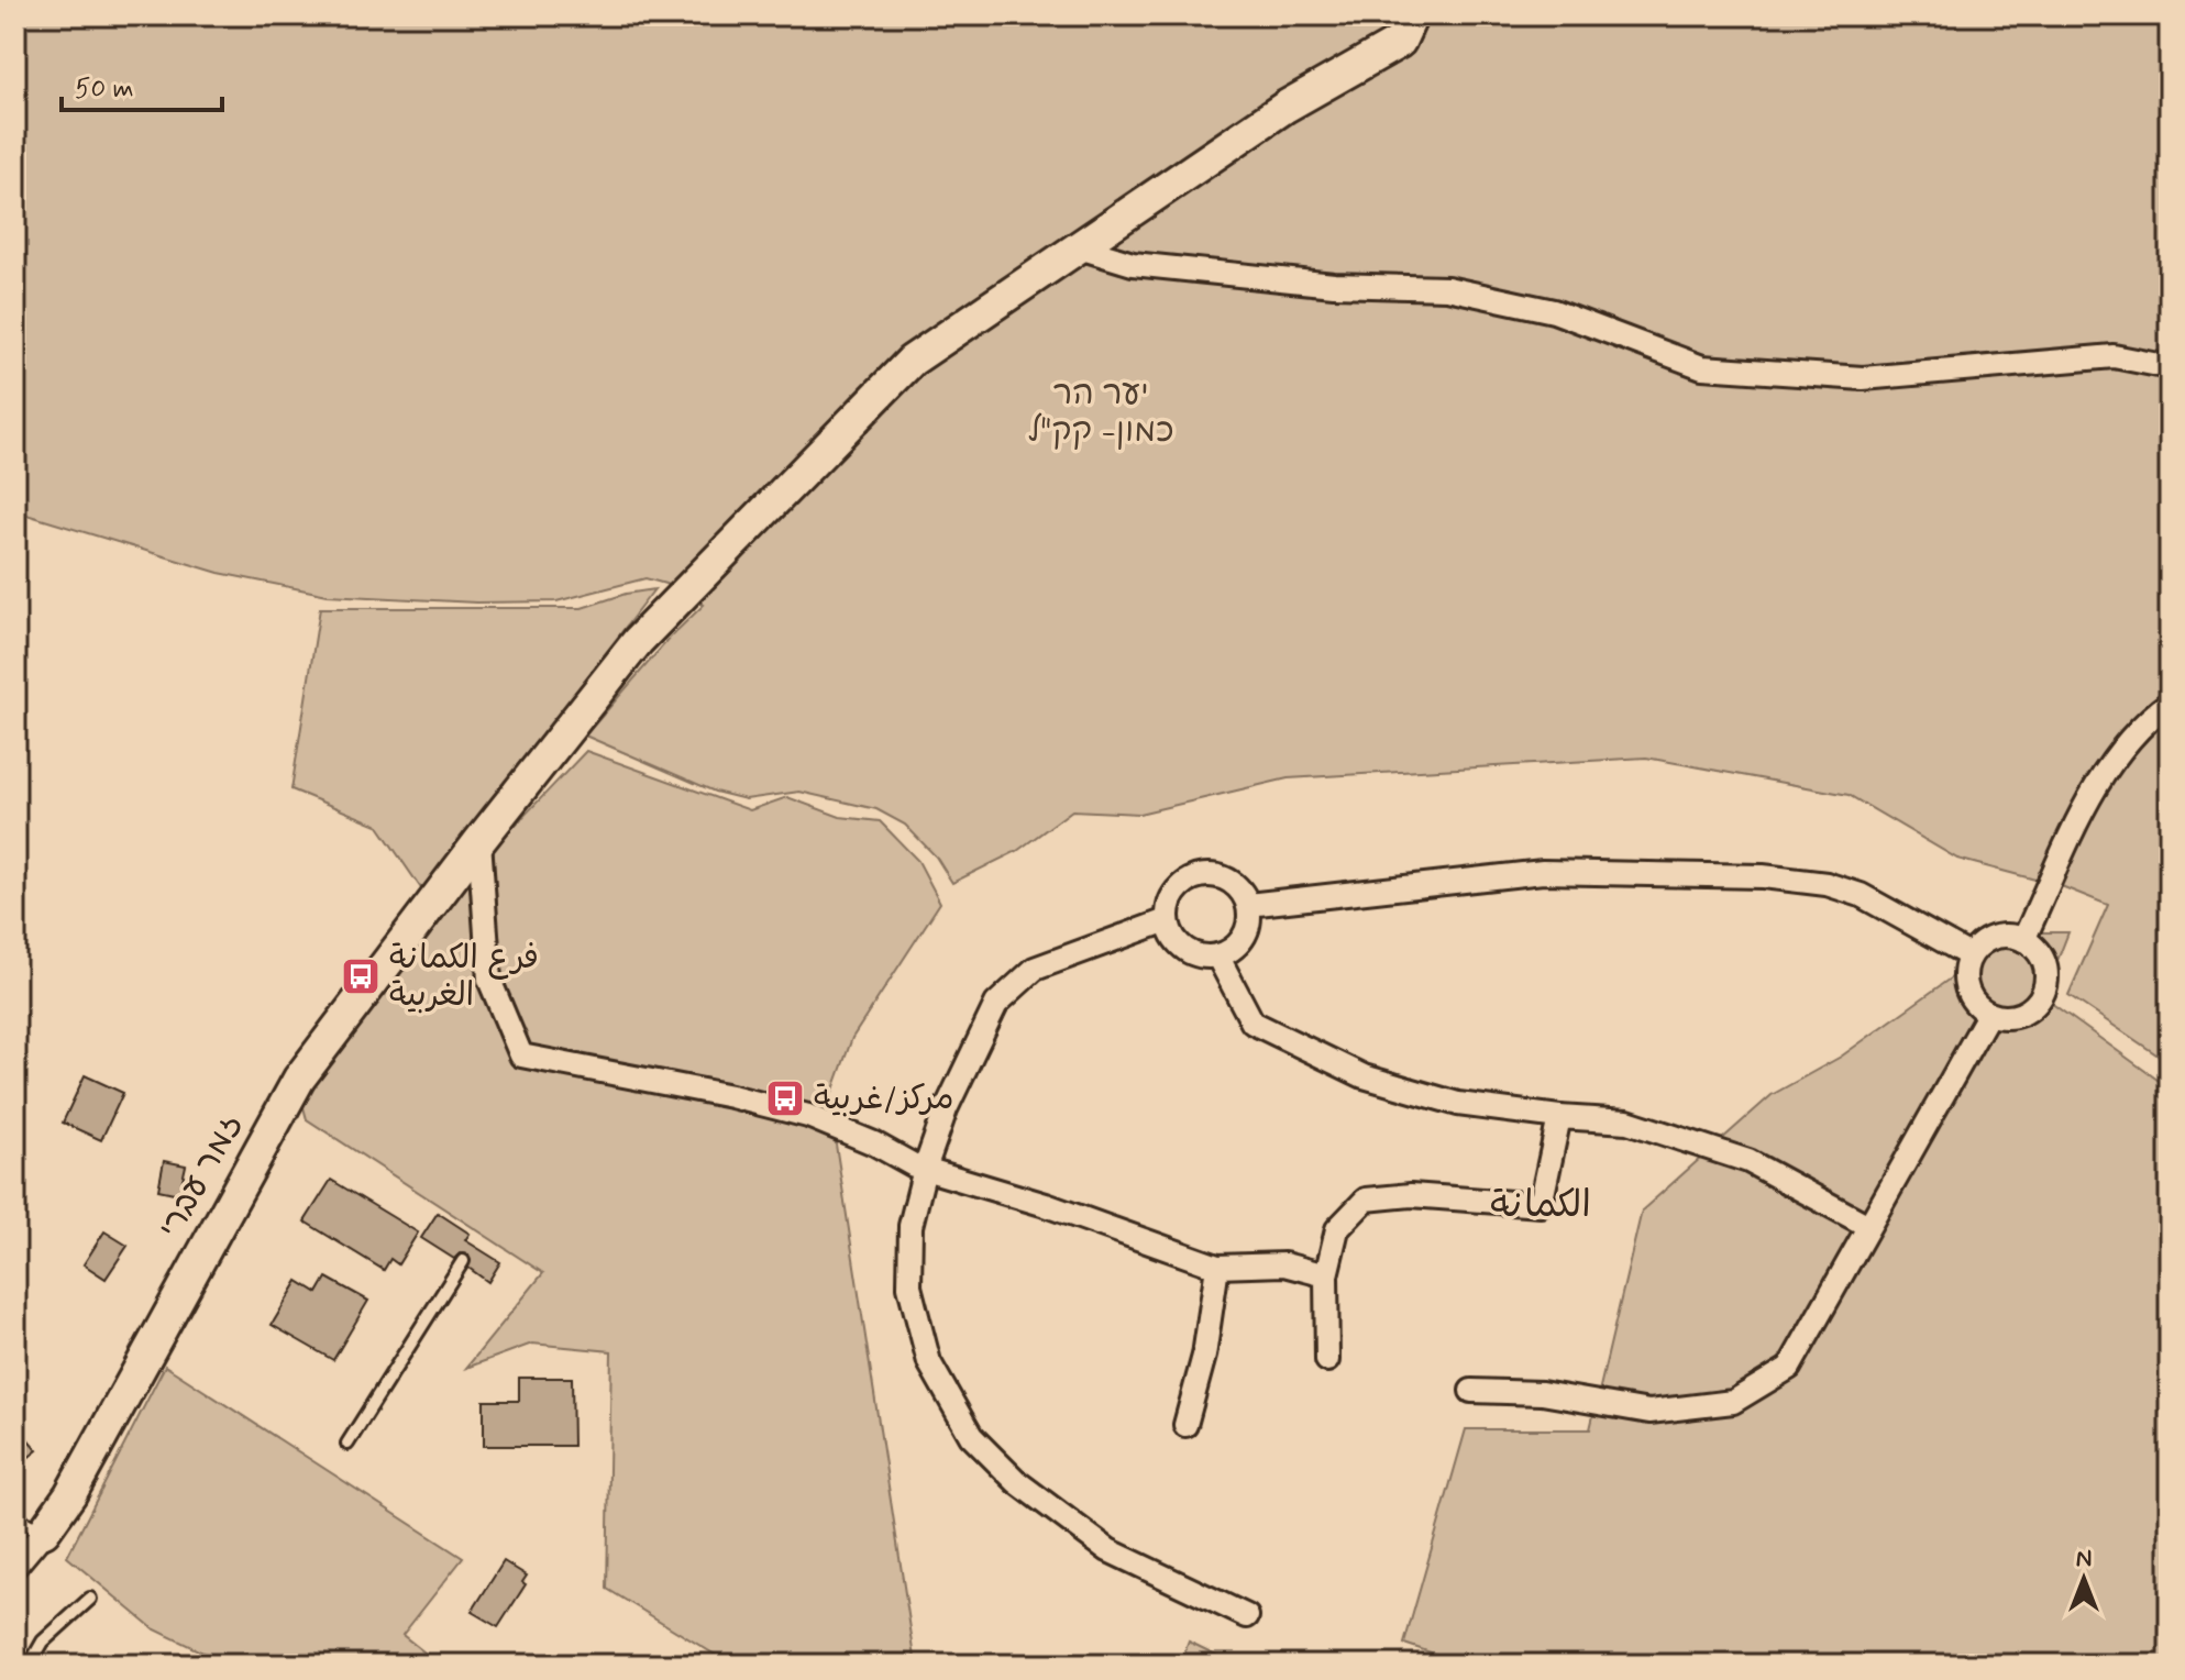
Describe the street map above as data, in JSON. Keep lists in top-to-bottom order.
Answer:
{
  "streets": {
    "main road": ["זמר עברי"]
  },
  "districts": ["الكمانة"],
  "parks": ["יער הר כמון- קק\"ל"],
  "places": {
    "bus stop": ["فرع الكمانة الغربية", "مركز/غربية"]
  },
  "scale_bar": "50 m",
  "north": "top"
}
